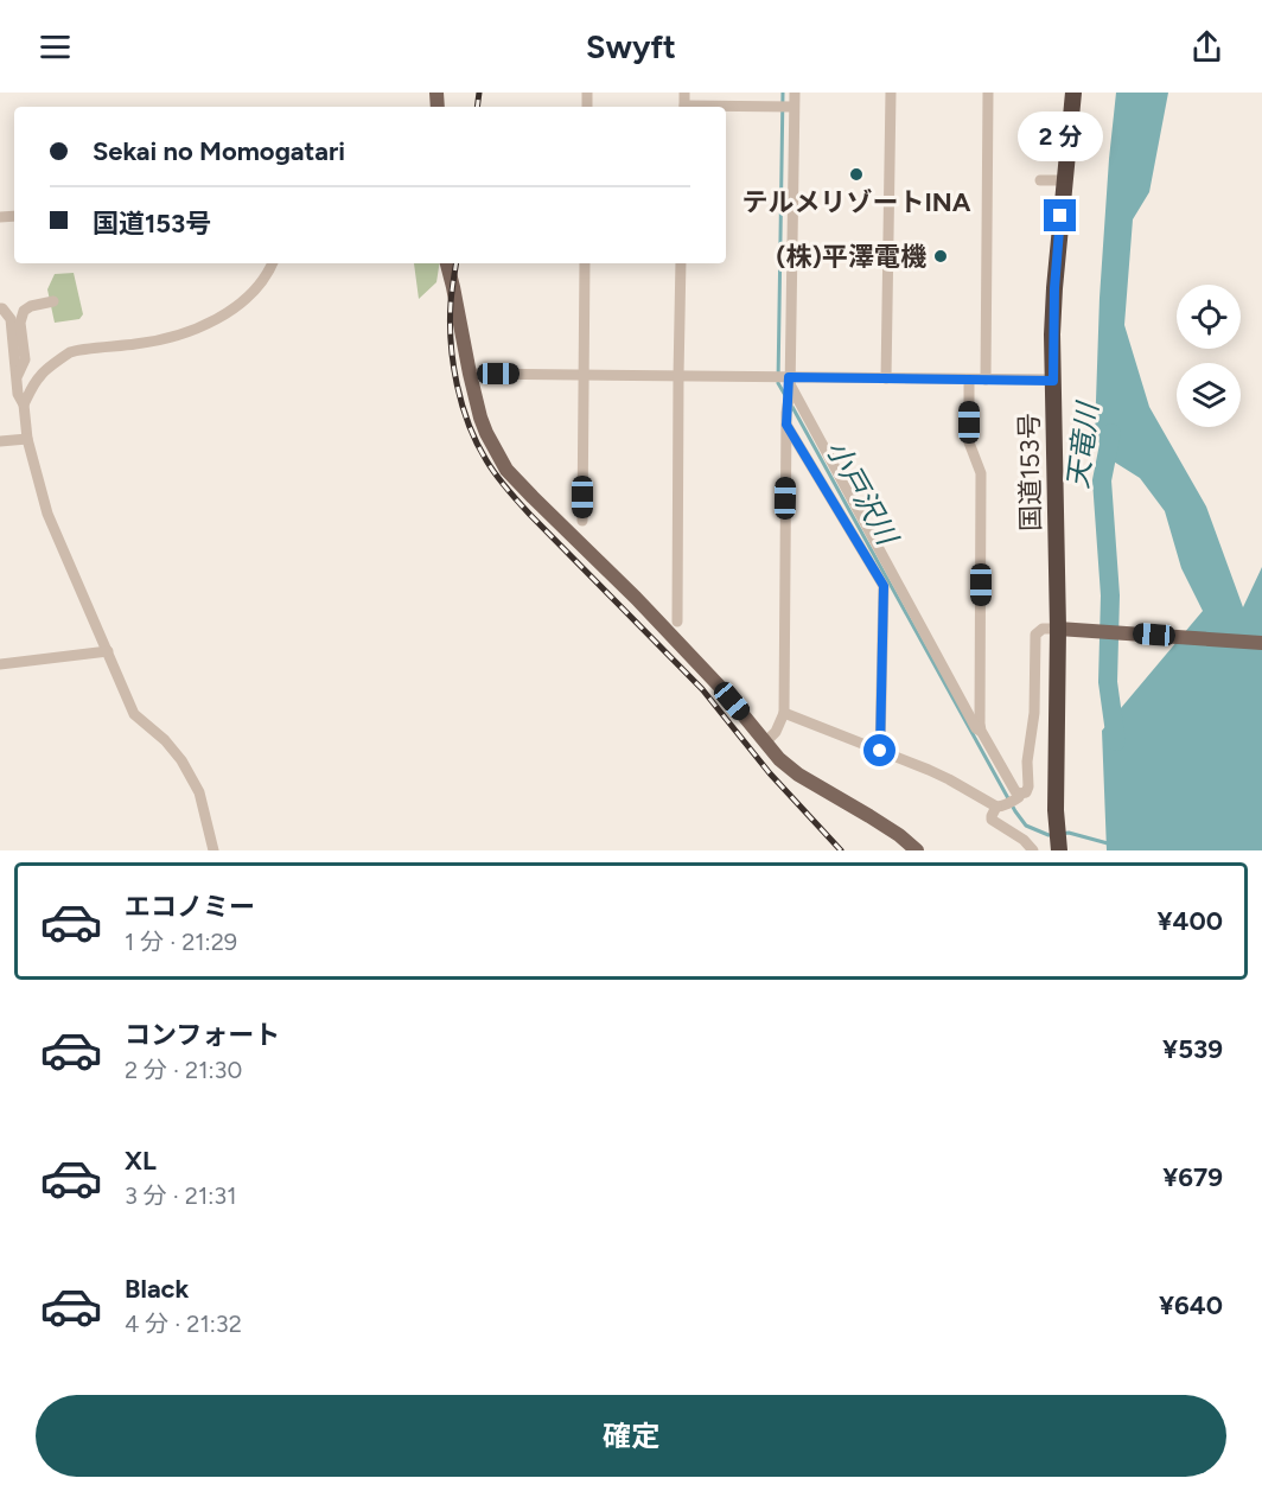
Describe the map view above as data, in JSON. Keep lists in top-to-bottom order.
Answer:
{
  "streets": {
    "highway": ["国道153号"]
  },
  "water": ["天竜川", "小戸沢川"],
  "places": ["テルメリゾートINA", "(株)平澤電機"],
  "page": {
    "header": "Swyft",
    "banner": ["Sekai no Momogatari", "国道153号"],
    "bubble": "2 分",
    "list": [
      {
        "name": "エコノミー",
        "note": "1 分 · 21:29",
        "value": "¥400"
      },
      {
        "name": "コンフォート",
        "note": "2 分 · 21:30",
        "value": "¥539"
      },
      {
        "name": "XL",
        "note": "3 分 · 21:31",
        "value": "¥679"
      },
      {
        "name": "Black",
        "note": "4 分 · 21:32",
        "value": "¥640"
      }
    ],
    "buttons": "確定"
  }
}
